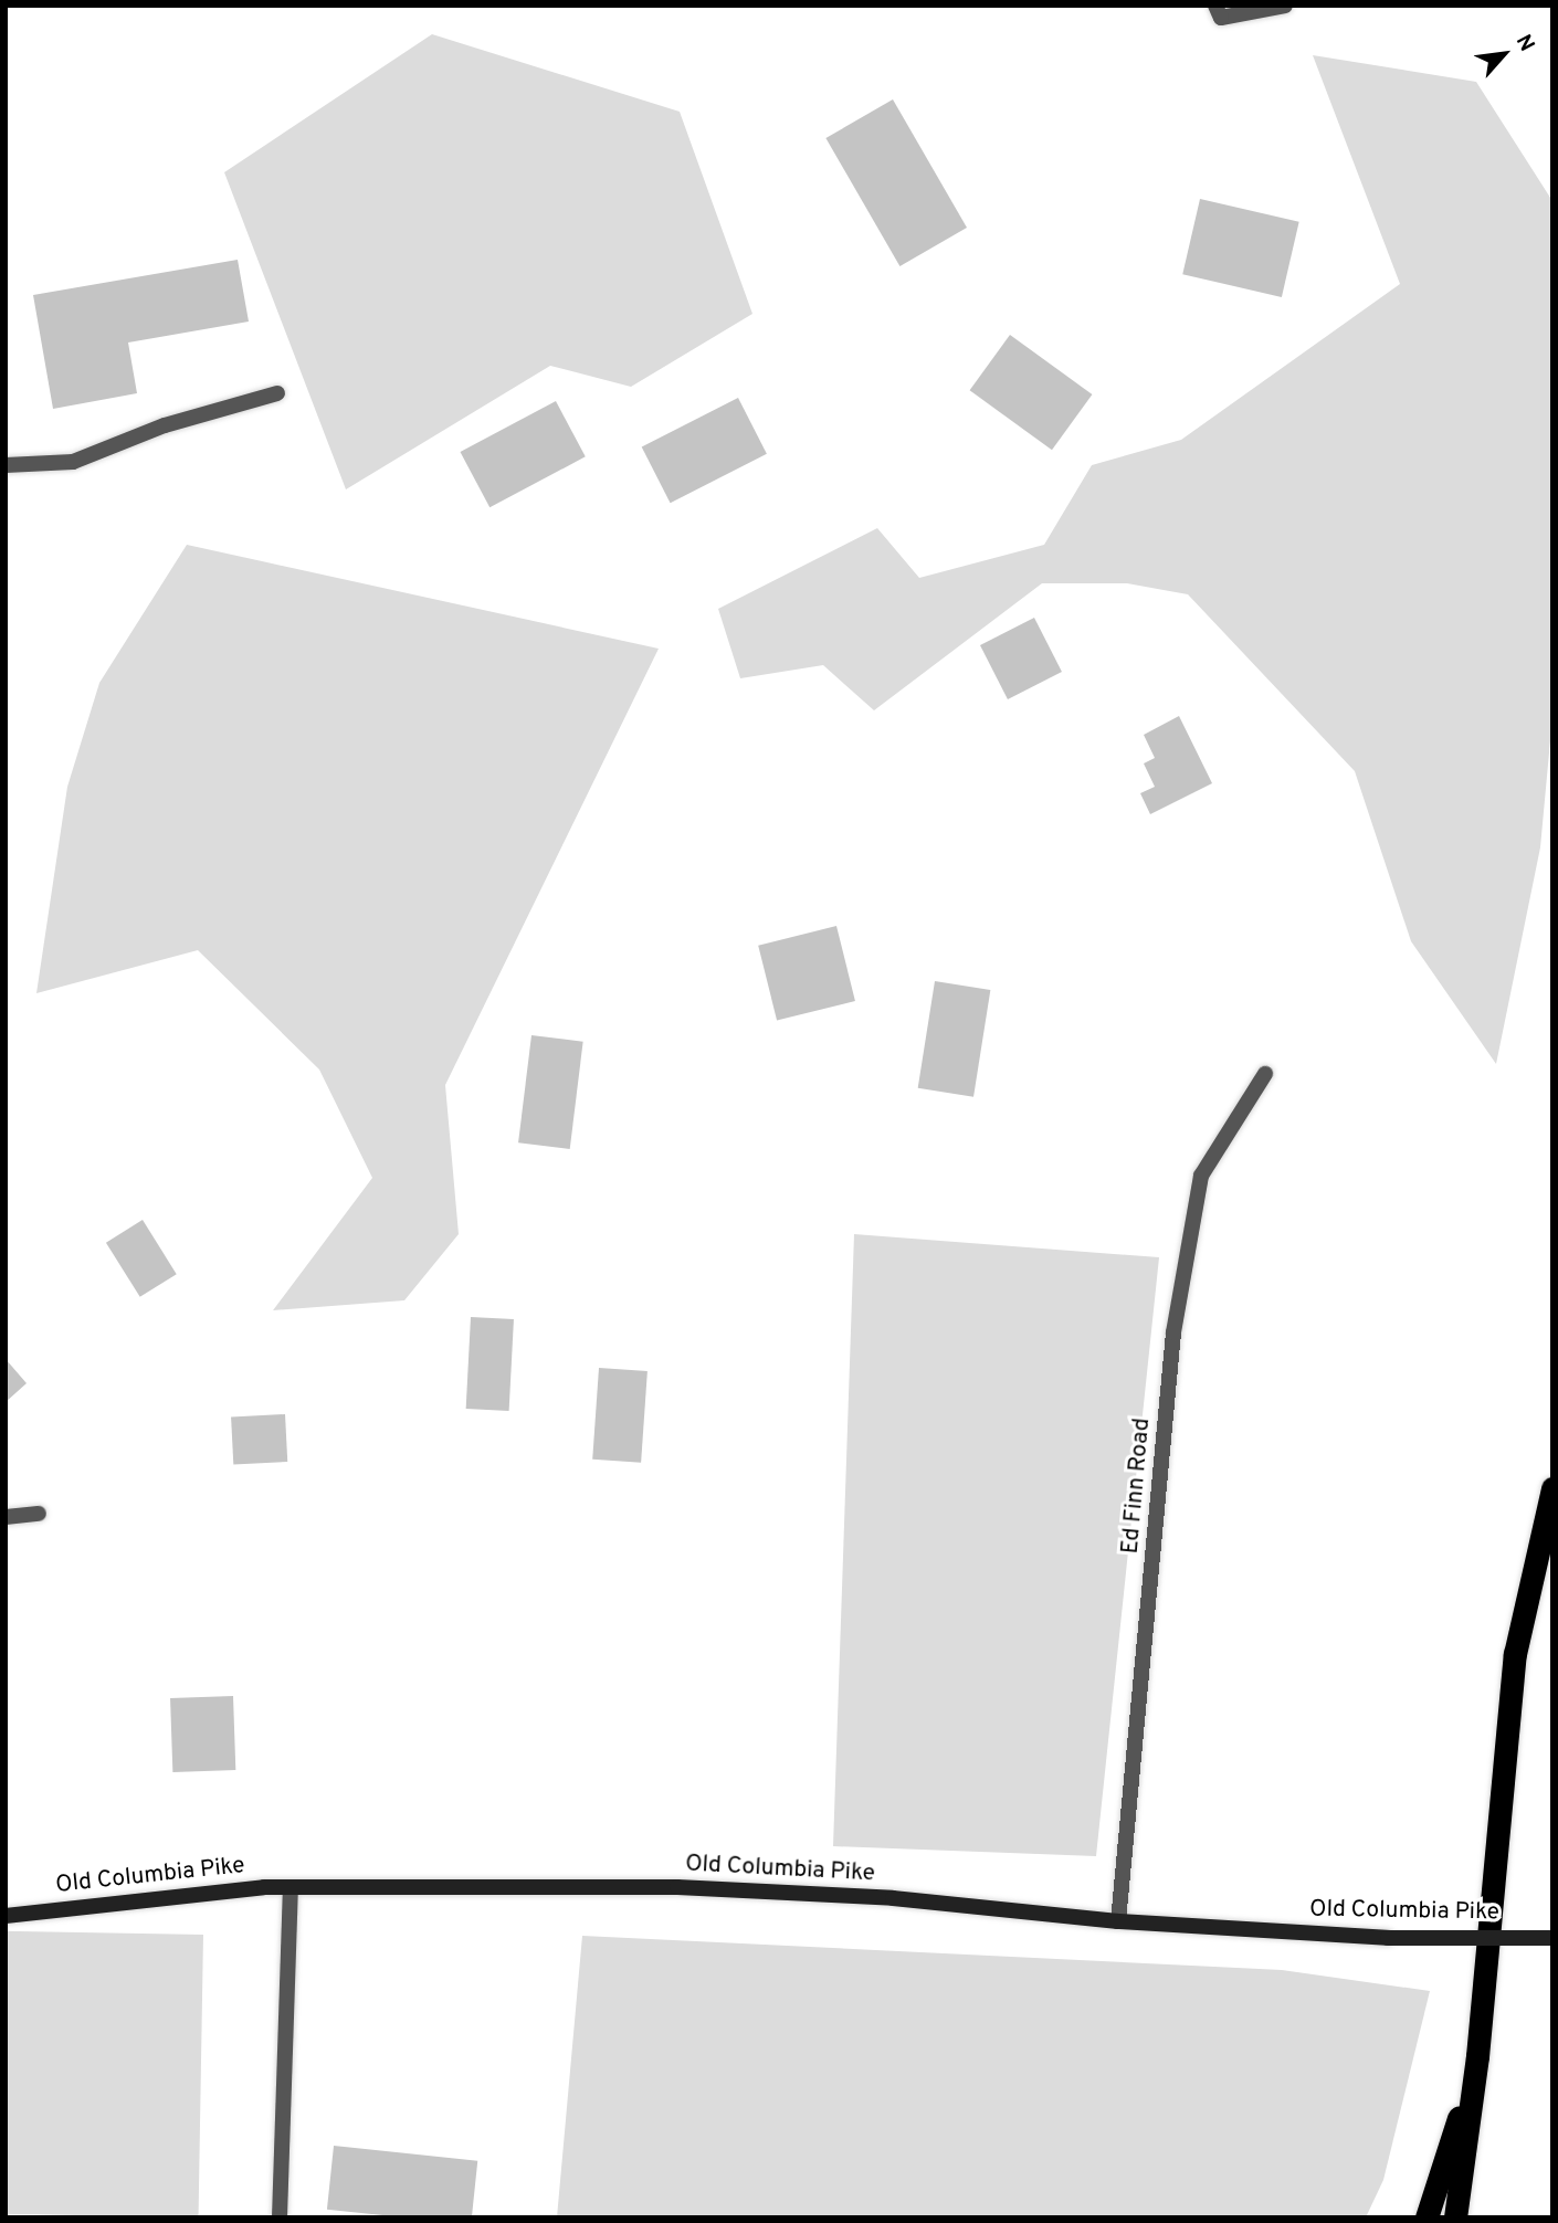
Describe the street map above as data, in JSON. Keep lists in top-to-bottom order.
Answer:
{
  "streets": {
    "main road": ["Old Columbia Pike"],
    "street": ["Ed Finn Road"]
  },
  "crossings": [
    ["Ed Finn Road", "Old Columbia Pike"]
  ],
  "north": "top right"
}
